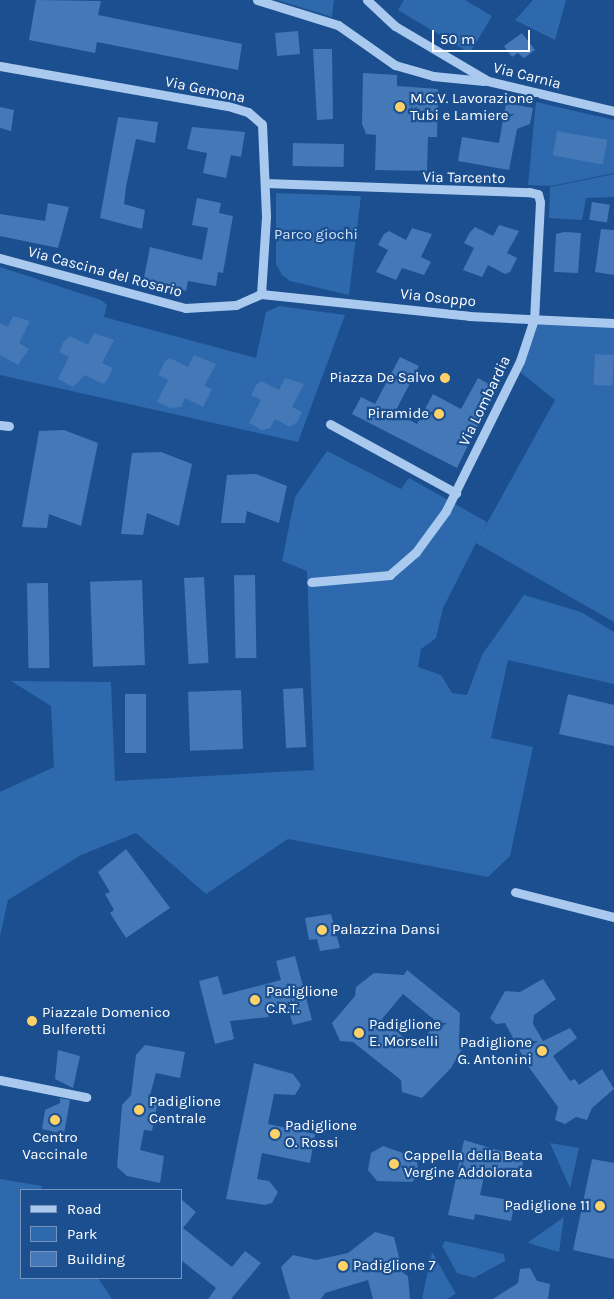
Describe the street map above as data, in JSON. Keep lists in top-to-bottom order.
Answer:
{
  "streets": {
    "street": [
      "Via Carnia",
      "Via Gemona",
      "Via Tarcento",
      "Via Cascina del Rosario",
      "Via Osoppo",
      "Via Lombardia"
    ]
  },
  "crossings": [
    ["Via Gemona", "Via Tarcento"],
    ["Via Gemona", "Via Cascina del Rosario"],
    ["Via Gemona", "Via Osoppo"],
    ["Via Tarcento", "Via Osoppo"],
    ["Via Tarcento", "Via Lombardia"],
    ["Via Cascina del Rosario", "Via Osoppo"],
    ["Via Osoppo", "Via Lombardia"]
  ],
  "parks": ["Parco giochi"],
  "places": [
    "M.C.V. Lavorazione Tubi e Lamiere",
    "Piazza De Salvo",
    "Piramide",
    "Palazzina Dansi",
    "Padiglione C.R.T.",
    "Piazzale Domenico Bulferetti",
    "Padiglione E. Morselli",
    "Padiglione G. Antonini",
    "Padiglione Centrale",
    "Centro Vaccinale",
    "Padiglione O. Rossi",
    "Cappella della Beata Vergine Addolorata",
    "Padiglione 11",
    "Padiglione 7"
  ],
  "legend": ["Road", "Park", "Building"],
  "scale_bar": "50 m"
}
